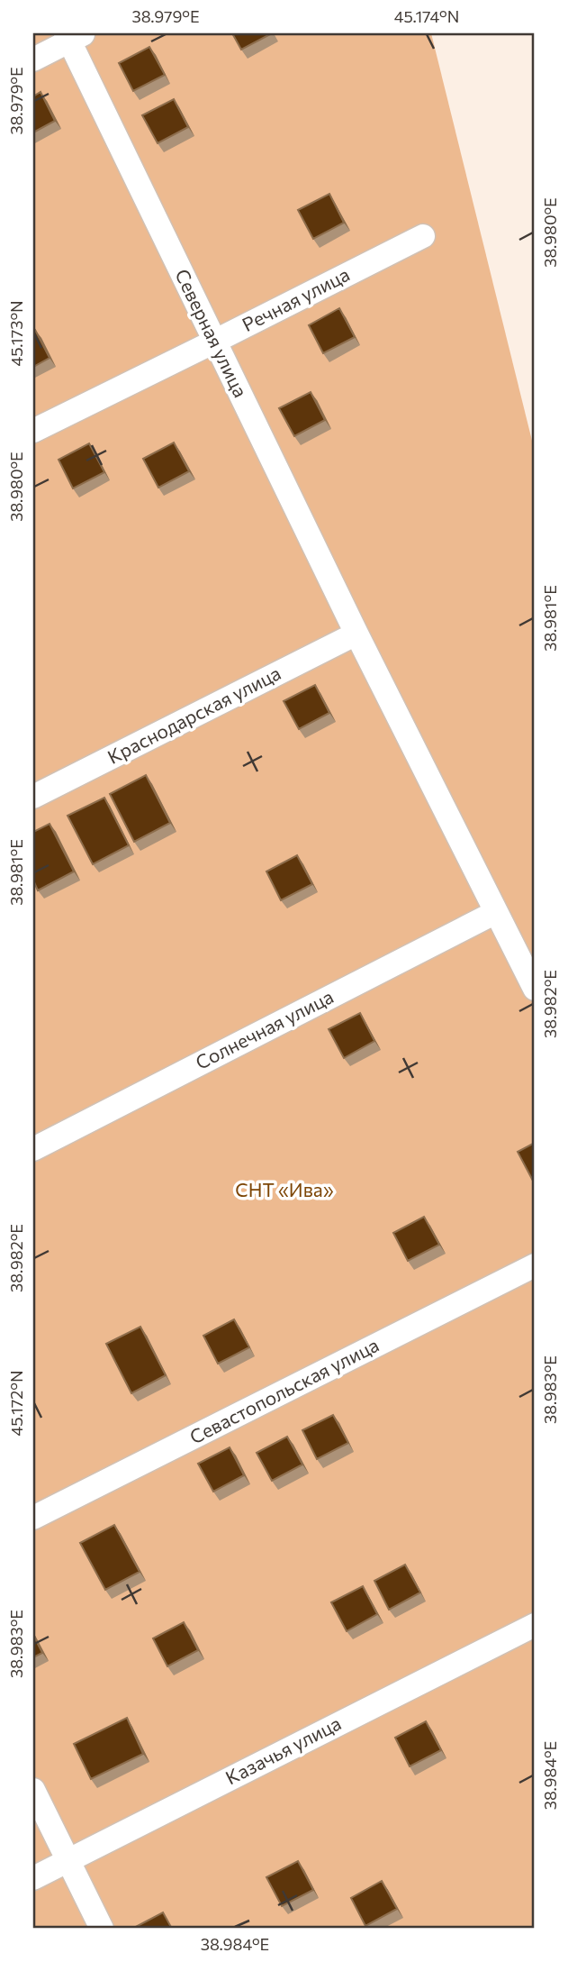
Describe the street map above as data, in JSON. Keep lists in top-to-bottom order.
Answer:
{
  "streets": {
    "street": [
      "Речная улица",
      "Северная улица",
      "Краснодарская улица",
      "Солнечная улица",
      "Севастопольская улица",
      "Казачья улица"
    ]
  },
  "crossings": [
    ["Речная улица", "Северная улица"],
    ["Северная улица", "Краснодарская улица"],
    ["Северная улица", "Солнечная улица"]
  ],
  "parks": ["СНТ «Ива»"],
  "coordinates": [
    "38.979°E",
    "45.174°N",
    "38.980°E",
    "45.173°N",
    "38.981°E",
    "38.982°E",
    "38.983°E",
    "45.172°N",
    "38.984°E"
  ]
}
